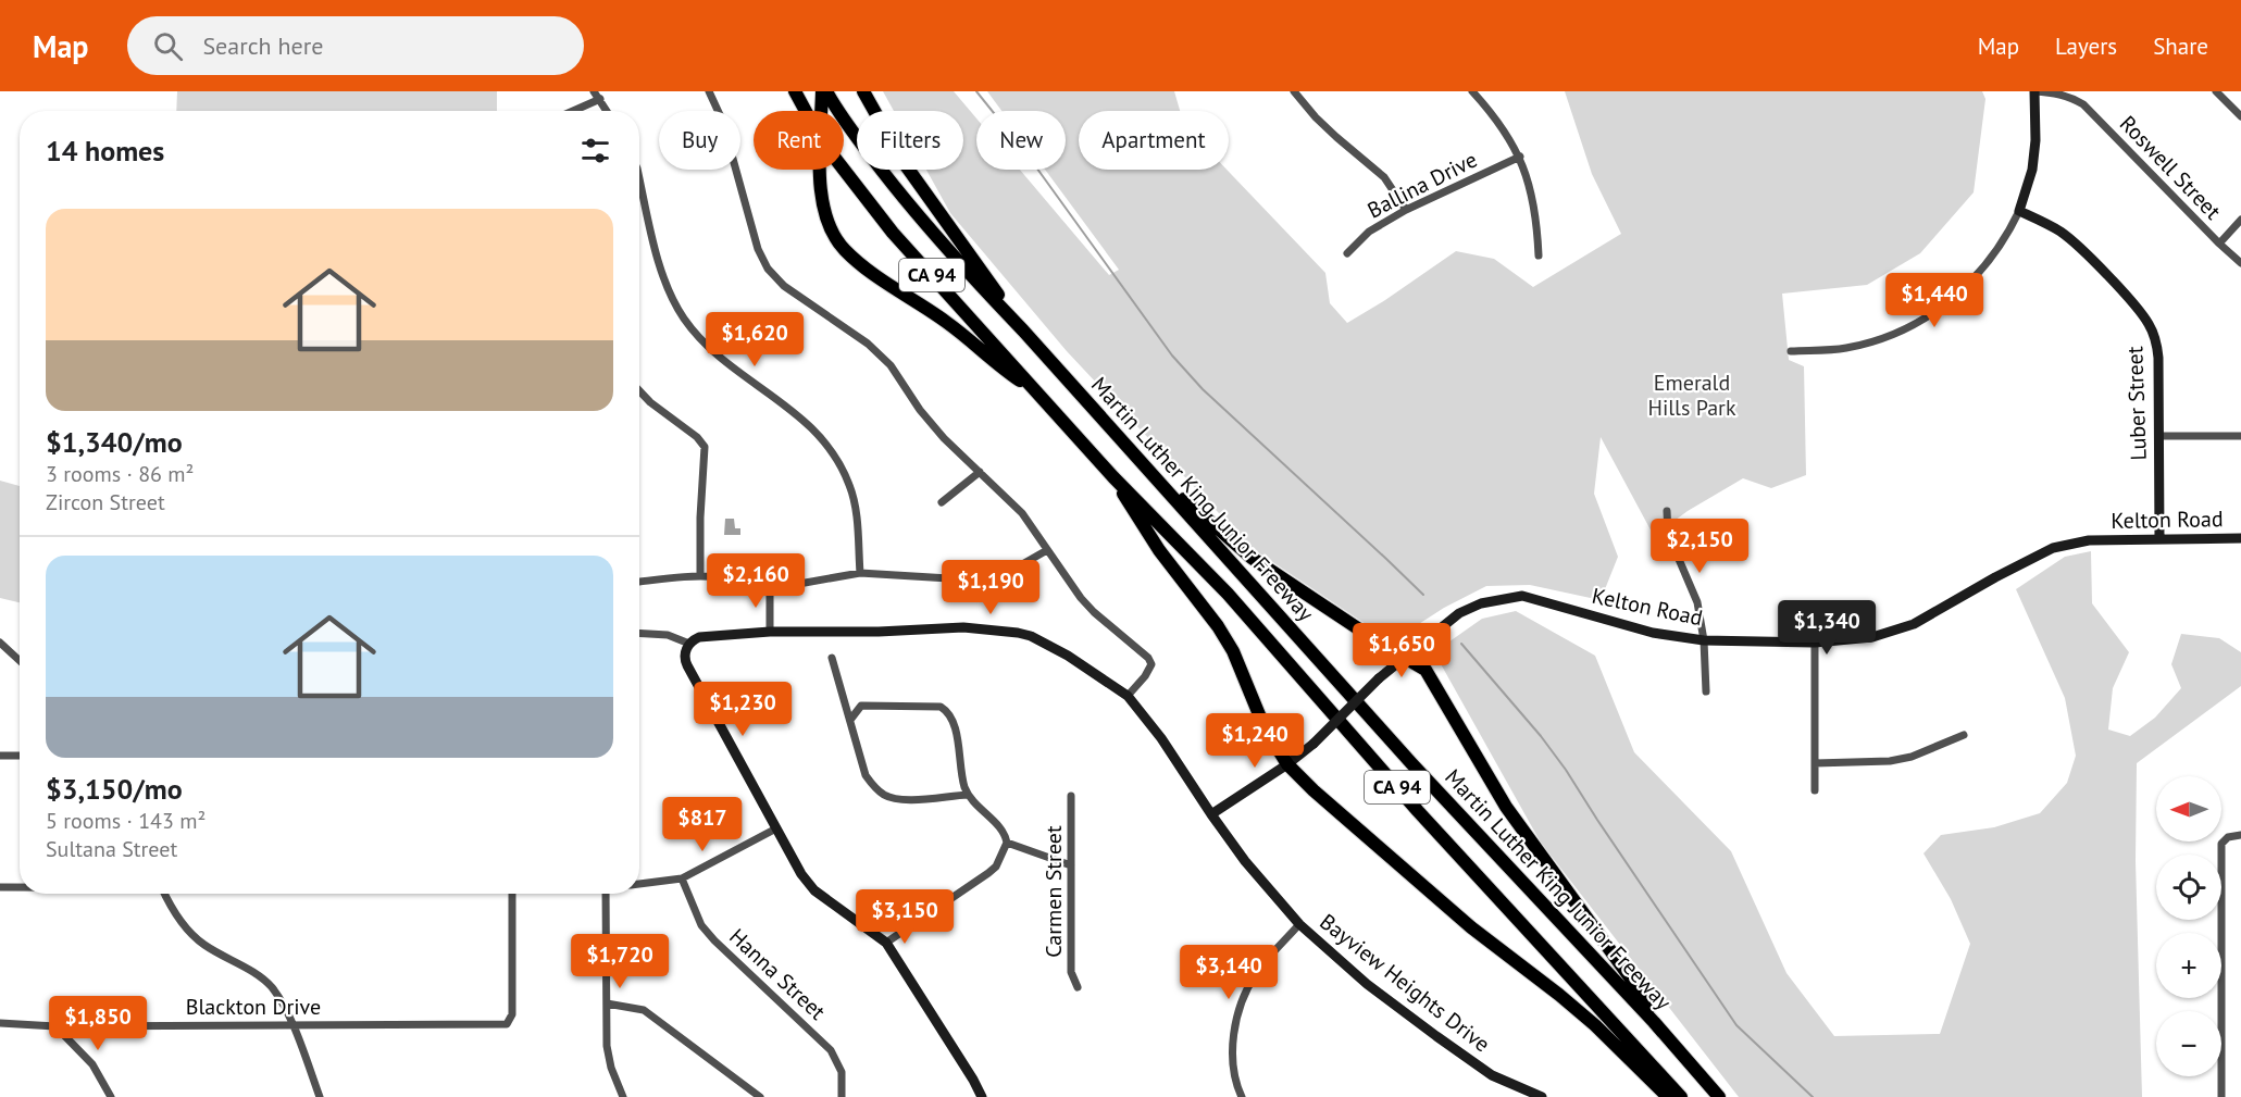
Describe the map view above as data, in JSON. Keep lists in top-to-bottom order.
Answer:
{
  "streets": {
    "highway": ["CA 94", "Martin Luther King Junior Freeway"],
    "street": [
      "Roswell Street",
      "Ballina Drive",
      "Luber Street",
      "Kelton Road",
      "Carmen Street",
      "Hanna Street",
      "Bayview Heights Drive",
      "Blackton Drive"
    ]
  },
  "crossings": [
    ["Luber Street", "Kelton Road"],
    ["Kelton Road", "Bayview Heights Drive"]
  ],
  "parks": ["Emerald Hills Park"],
  "north": "left",
  "page": {
    "header": "Map",
    "search": "Search here",
    "nav": ["Map", "Layers", "Share"],
    "chip": [
      "Buy",
      "Rent",
      "Filters",
      "New",
      "Apartment"
    ],
    "heading": "14 homes",
    "list": [
      {
        "name": "$1,340/mo",
        "note": "3 rooms · 86 m² · Zircon Street"
      },
      {
        "name": "$3,150/mo",
        "note": "5 rooms · 143 m² · Sultana Street"
      }
    ],
    "price": [
      "$1,440",
      "$1,620",
      "$2,150",
      "$2,160",
      "$1,190",
      "$1,340",
      "$1,650",
      "$1,230",
      "$1,240",
      "$817",
      "$3,150",
      "$1,720",
      "$3,140",
      "$1,850"
    ],
    "map_buttons": ["+", "−"]
  }
}
